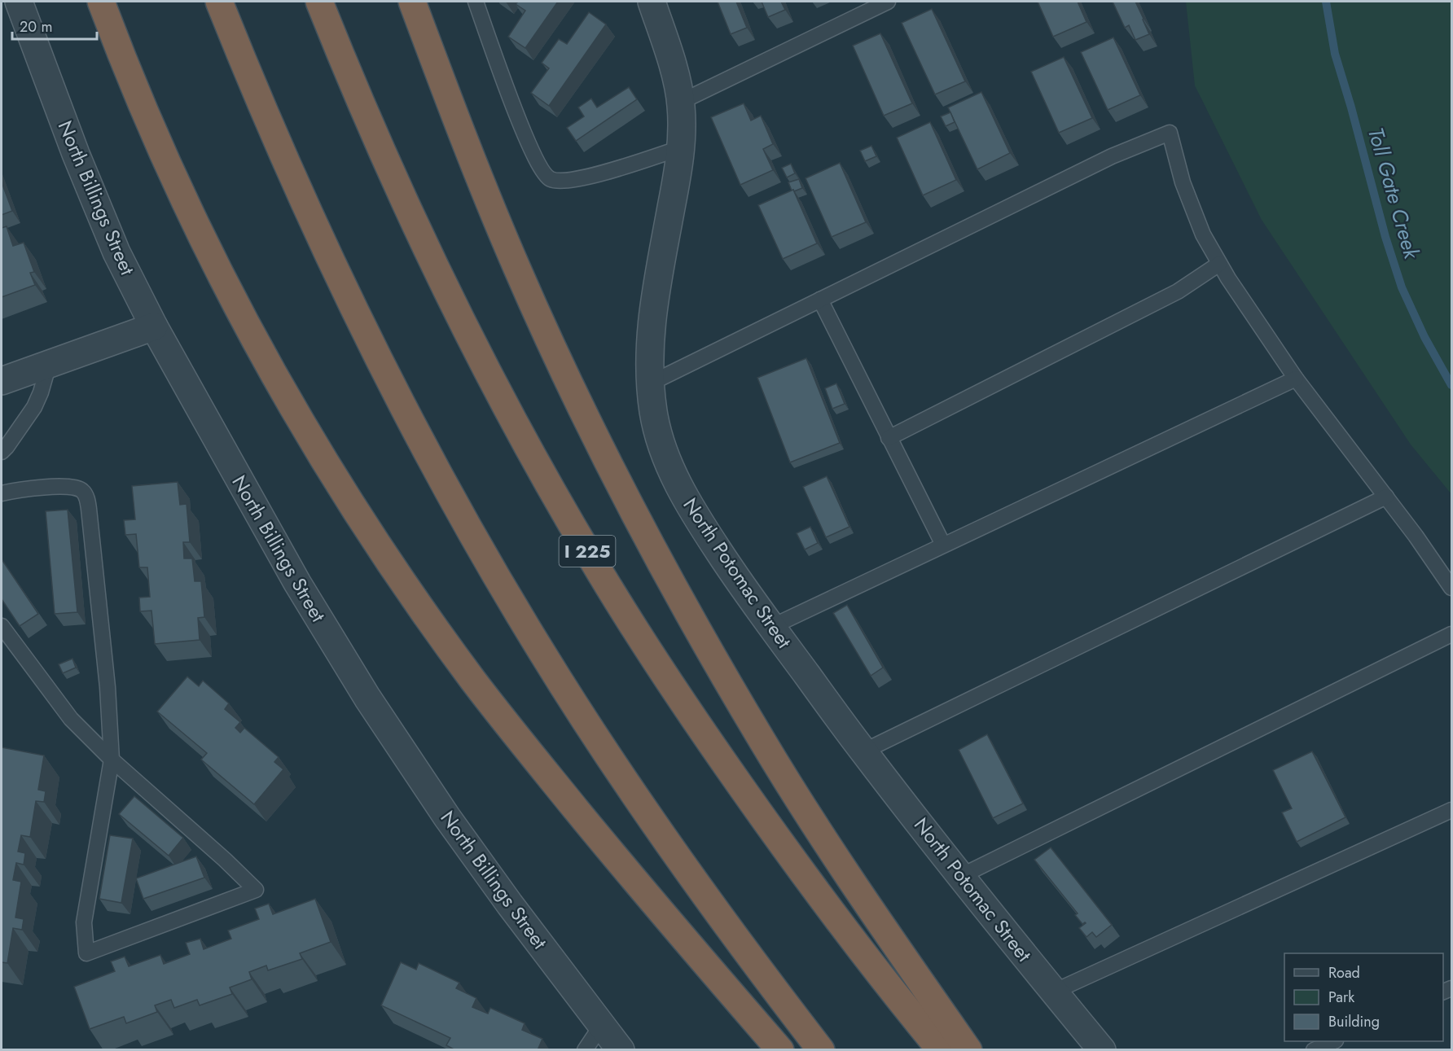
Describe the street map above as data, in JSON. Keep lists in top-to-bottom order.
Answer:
{
  "streets": {
    "highway": ["I 225"],
    "street": ["North Billings Street", "North Potomac Street"]
  },
  "water": ["Toll Gate Creek"],
  "legend": ["Road", "Park", "Building"],
  "scale_bar": "20 m"
}
